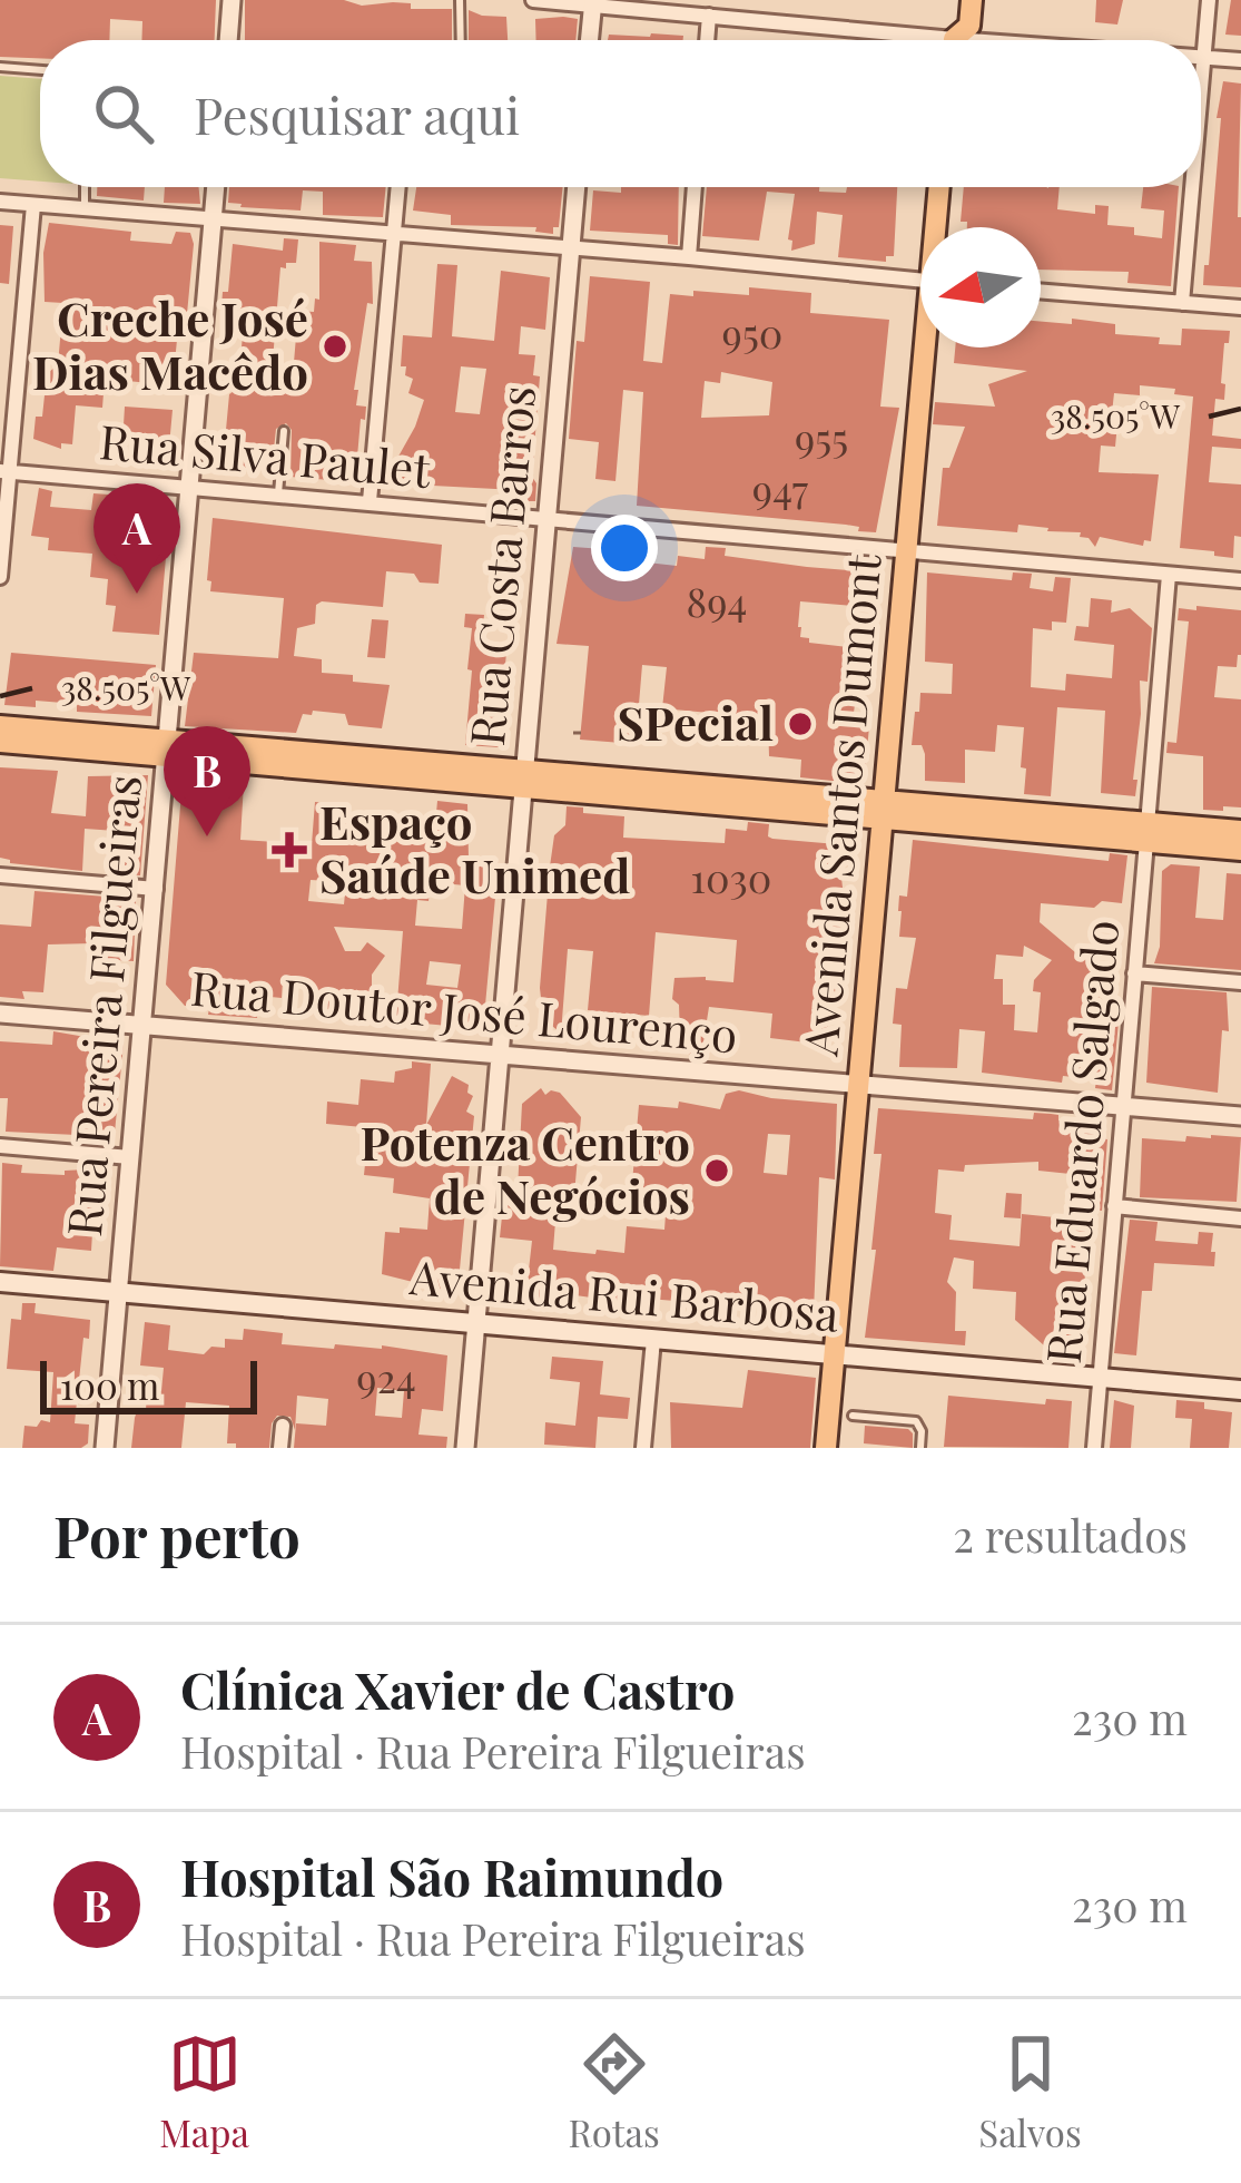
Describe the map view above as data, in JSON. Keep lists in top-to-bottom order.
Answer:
{
  "streets": {
    "main road": ["Avenida Santos Dumont", "Avenida Rui Barbosa"],
    "street": [
      "Rua Silva Paulet",
      "Rua Costa Barros",
      "Rua Pereira Filgueiras",
      "Rua Doutor José Lourenço",
      "Rua Eduardo Salgado"
    ]
  },
  "crossings": [
    ["Rua Silva Paulet", "Rua Costa Barros"],
    ["Rua Silva Paulet", "Avenida Santos Dumont"],
    ["Rua Silva Paulet", "Rua Pereira Filgueiras"],
    ["Rua Silva Paulet", "Rua Eduardo Salgado"],
    ["Rua Costa Barros", "Rua Doutor José Lourenço"],
    ["Rua Costa Barros", "Avenida Rui Barbosa"],
    ["Avenida Santos Dumont", "Rua Doutor José Lourenço"],
    ["Avenida Santos Dumont", "Avenida Rui Barbosa"],
    ["Rua Pereira Filgueiras", "Rua Doutor José Lourenço"],
    ["Rua Pereira Filgueiras", "Avenida Rui Barbosa"],
    ["Rua Doutor José Lourenço", "Rua Eduardo Salgado"],
    ["Rua Eduardo Salgado", "Avenida Rui Barbosa"]
  ],
  "places": {
    "other": ["Creche José Dias Macêdo", "SPecial", "Potenza Centro de Negócios"],
    "health": ["Espaço Saúde Unimed"]
  },
  "house_numbers": [
    "950",
    "955",
    "947",
    "894",
    "1030",
    "924"
  ],
  "scale_bar": "100 m",
  "north": "left",
  "page": {
    "search": "Pesquisar aqui",
    "pins": ["A", "B"],
    "scale": "100 m",
    "heading": ["Por perto", "2 resultados"],
    "list": [
      {
        "mark": "A",
        "name": "Clínica Xavier de Castro",
        "note": "Hospital · Rua Pereira Filgueiras",
        "value": "230 m"
      },
      {
        "mark": "B",
        "name": "Hospital São Raimundo",
        "note": "Hospital · Rua Pereira Filgueiras",
        "value": "230 m"
      }
    ],
    "nav": ["Mapa", "Rotas", "Salvos"]
  },
  "coordinates": ["38.505°W"]
}
